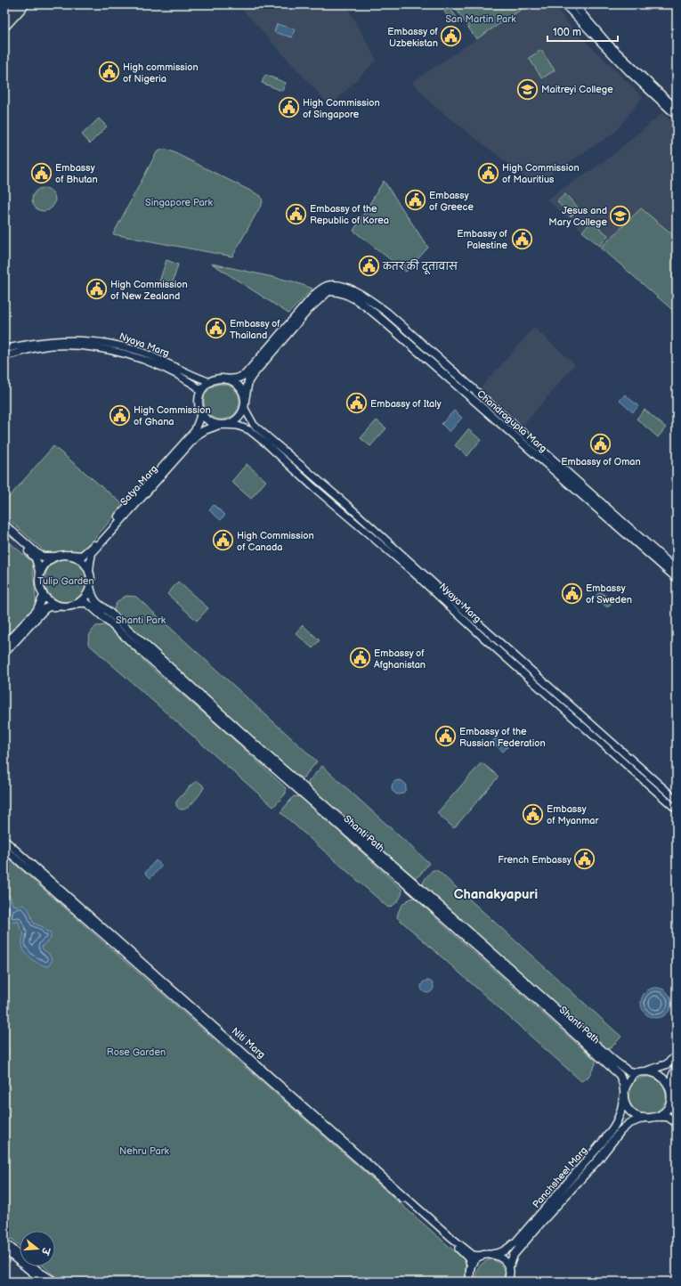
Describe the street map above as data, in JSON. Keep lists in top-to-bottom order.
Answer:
{
  "streets": {
    "main road": [
      "Chandragupta Marg",
      "Satya Marg",
      "Shanti Path",
      "Panchsheel Marg"
    ],
    "street": ["Nyaya Marg", "Niti Marg"]
  },
  "crossings": [
    ["Nyaya Marg", "Satya Marg"],
    ["Satya Marg", "Shanti Path"],
    ["Shanti Path", "Panchsheel Marg"],
    ["Niti Marg", "Panchsheel Marg"]
  ],
  "districts": ["Chanakyapuri"],
  "parks": [
    "San Martin Park",
    "Singapore Park",
    "Tulip Garden",
    "Shanti Park",
    "Rose Garden",
    "Nehru Park"
  ],
  "places": {
    "public building": [
      "Embassy of Uzbekistan",
      "High commission of Nigeria",
      "High Commission of Singapore",
      "Embassy of Bhutan",
      "High Commission of Mauritius",
      "Embassy of Greece",
      "Embassy of the Republic of Korea",
      "Embassy of Palestine",
      "कतर की दूतावास",
      "High Commission of New Zealand",
      "Embassy of Thailand",
      "Embassy of Italy",
      "High Commission of Ghana",
      "Embassy of Oman",
      "High Commission of Canada",
      "Embassy of Sweden",
      "Embassy of Afghanistan",
      "Embassy of the Russian Federation",
      "Embassy of Myanmar",
      "French Embassy"
    ],
    "school or university": ["Maitreyi College", "Jesus and Mary College"]
  },
  "scale_bar": "100 m",
  "north": "right"
}
